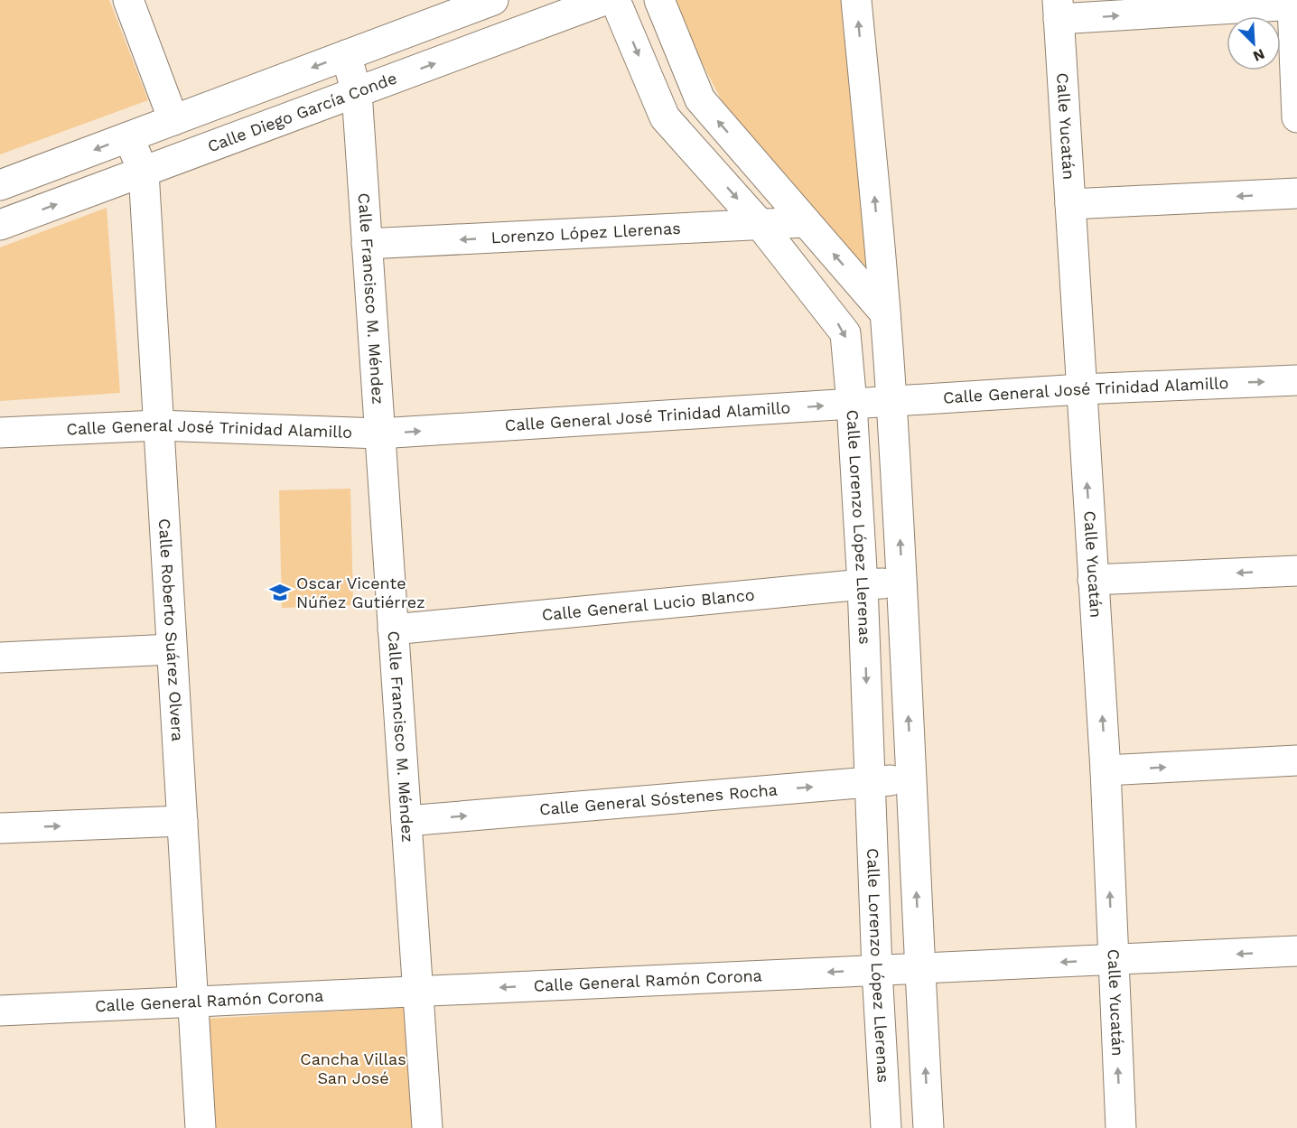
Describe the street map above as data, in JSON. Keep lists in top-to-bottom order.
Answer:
{
  "streets": {
    "street": [
      "Calle Diego García Conde",
      "Calle Yucatán",
      "Lorenzo López Llerenas",
      "Calle Francisco M. Méndez",
      "Calle General José Trinidad Alamillo",
      "Calle Lorenzo López Llerenas",
      "Calle General Lucio Blanco",
      "Calle Roberto Suárez Olvera",
      "Calle General Sóstenes Rocha",
      "Calle General Ramón Corona"
    ]
  },
  "crossings": [
    ["Calle Diego García Conde", "Calle Francisco M. Méndez"],
    ["Calle Diego García Conde", "Calle Roberto Suárez Olvera"],
    ["Calle Yucatán", "Calle General José Trinidad Alamillo"],
    ["Calle Yucatán", "Calle General Ramón Corona"],
    ["Lorenzo López Llerenas", "Calle Francisco M. Méndez"],
    ["Lorenzo López Llerenas", "Calle Lorenzo López Llerenas"],
    ["Calle Francisco M. Méndez", "Calle General José Trinidad Alamillo"],
    ["Calle Francisco M. Méndez", "Calle General Lucio Blanco"],
    ["Calle Francisco M. Méndez", "Calle General Sóstenes Rocha"],
    ["Calle Francisco M. Méndez", "Calle General Ramón Corona"],
    ["Calle General José Trinidad Alamillo", "Calle Lorenzo López Llerenas"],
    ["Calle General José Trinidad Alamillo", "Calle Roberto Suárez Olvera"],
    ["Calle Lorenzo López Llerenas", "Calle General Lucio Blanco"],
    ["Calle Lorenzo López Llerenas", "Calle General Sóstenes Rocha"],
    ["Calle Lorenzo López Llerenas", "Calle General Ramón Corona"],
    ["Calle Roberto Suárez Olvera", "Calle General Ramón Corona"]
  ],
  "one_way": ["Calle General Sóstenes Rocha", "Calle General Ramón Corona"],
  "parks": ["Cancha Villas San José"],
  "places": {
    "school or university": ["Oscar Vicente Núñez Gutiérrez"]
  },
  "north": "bottom right"
}
